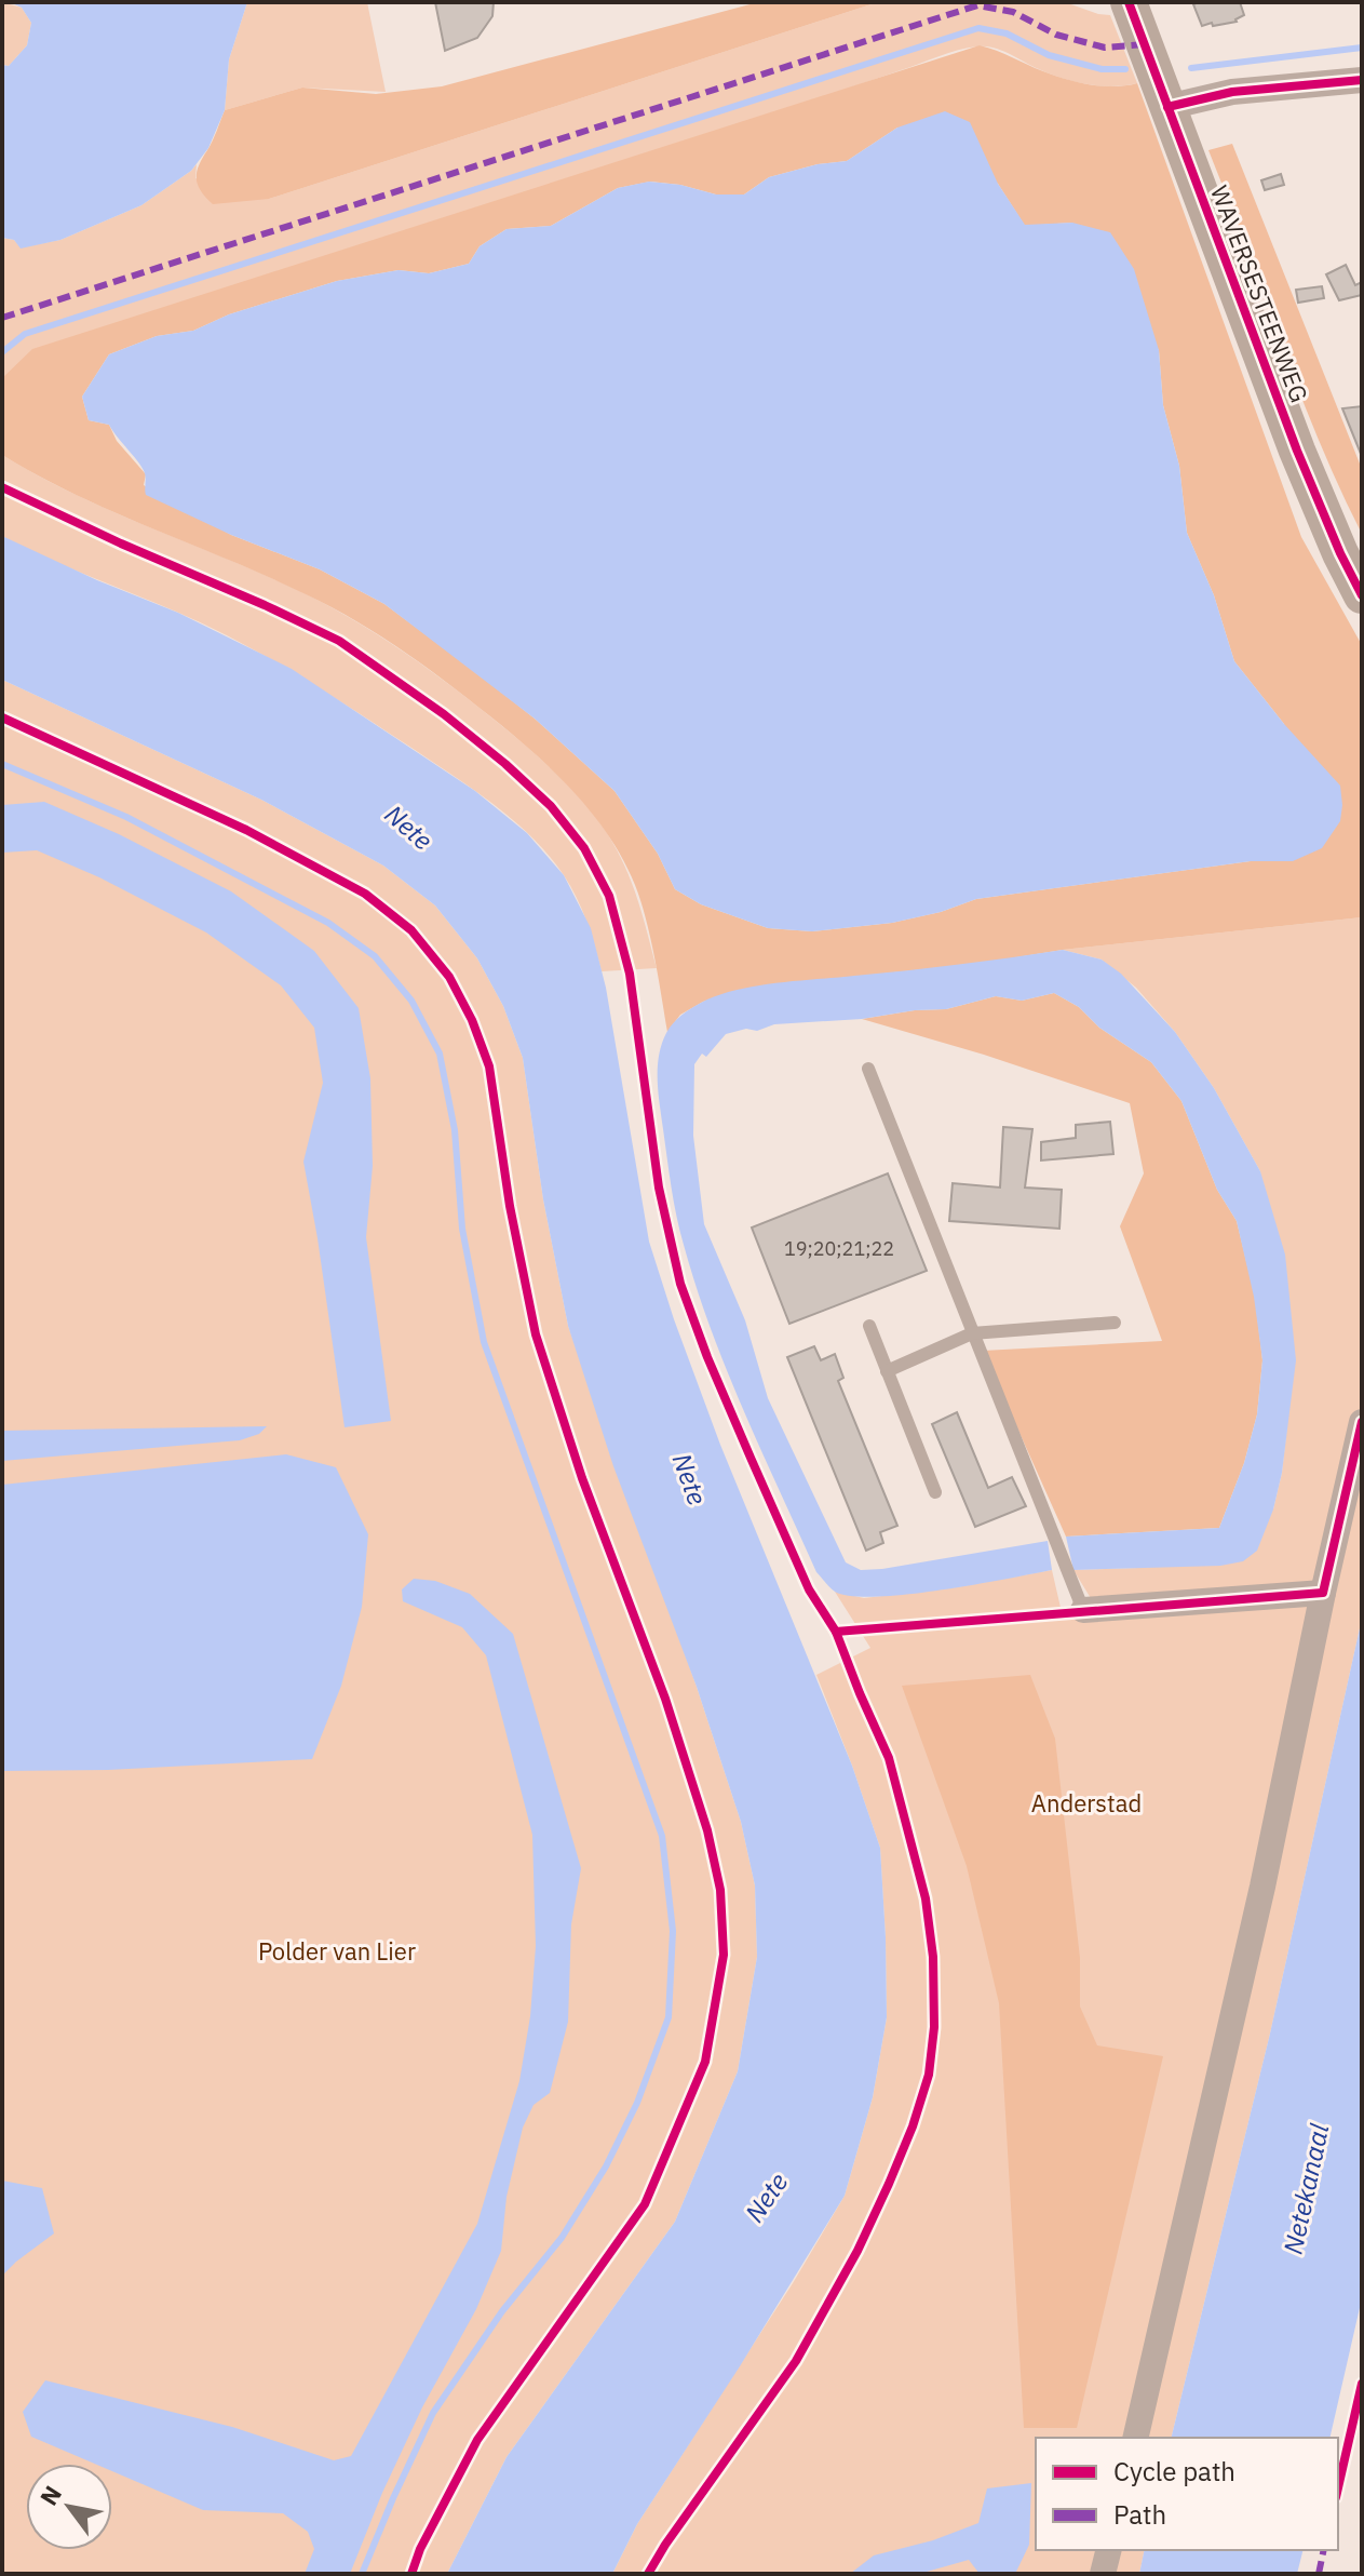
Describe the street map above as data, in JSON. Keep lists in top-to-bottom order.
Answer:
{
  "streets": {
    "main road": ["WAVERSESTEENWEG"]
  },
  "water": ["Nete", "Netekanaal"],
  "parks": ["Anderstad", "Polder van Lier"],
  "house_numbers": ["19;20;21;22"],
  "legend": ["Cycle path", "Path"],
  "north": "top left"
}
